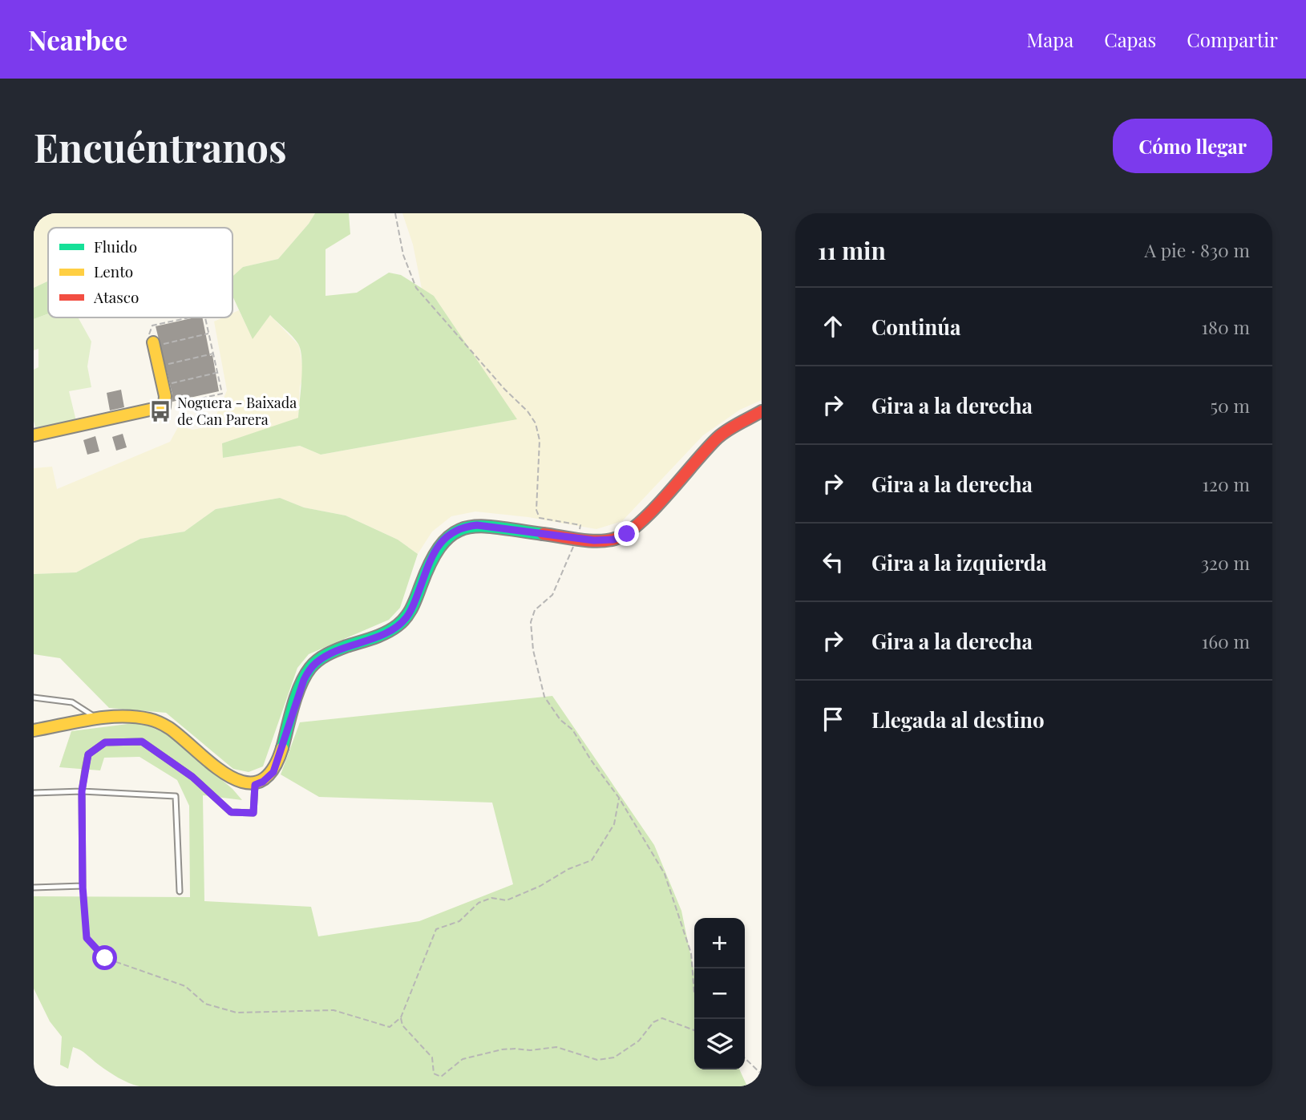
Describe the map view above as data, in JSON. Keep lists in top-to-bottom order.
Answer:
{
  "places": {
    "bus stop": ["Noguera - Baixada de Can Parera"]
  },
  "legend": ["Fluido", "Lento", "Atasco"],
  "page": {
    "header": "Nearbee",
    "nav": ["Mapa", "Capas", "Compartir"],
    "buttons": "Cómo llegar",
    "title": "Encuéntranos",
    "heading": ["11 min", "A pie · 830 m"],
    "list": [
      ["Continúa", "180 m"],
      ["Gira a la derecha", "50 m"],
      ["Gira a la derecha", "120 m"],
      ["Gira a la izquierda", "320 m"],
      ["Gira a la derecha", "160 m"],
      "Llegada al destino"
    ],
    "map_buttons": ["+", "−"]
  }
}
